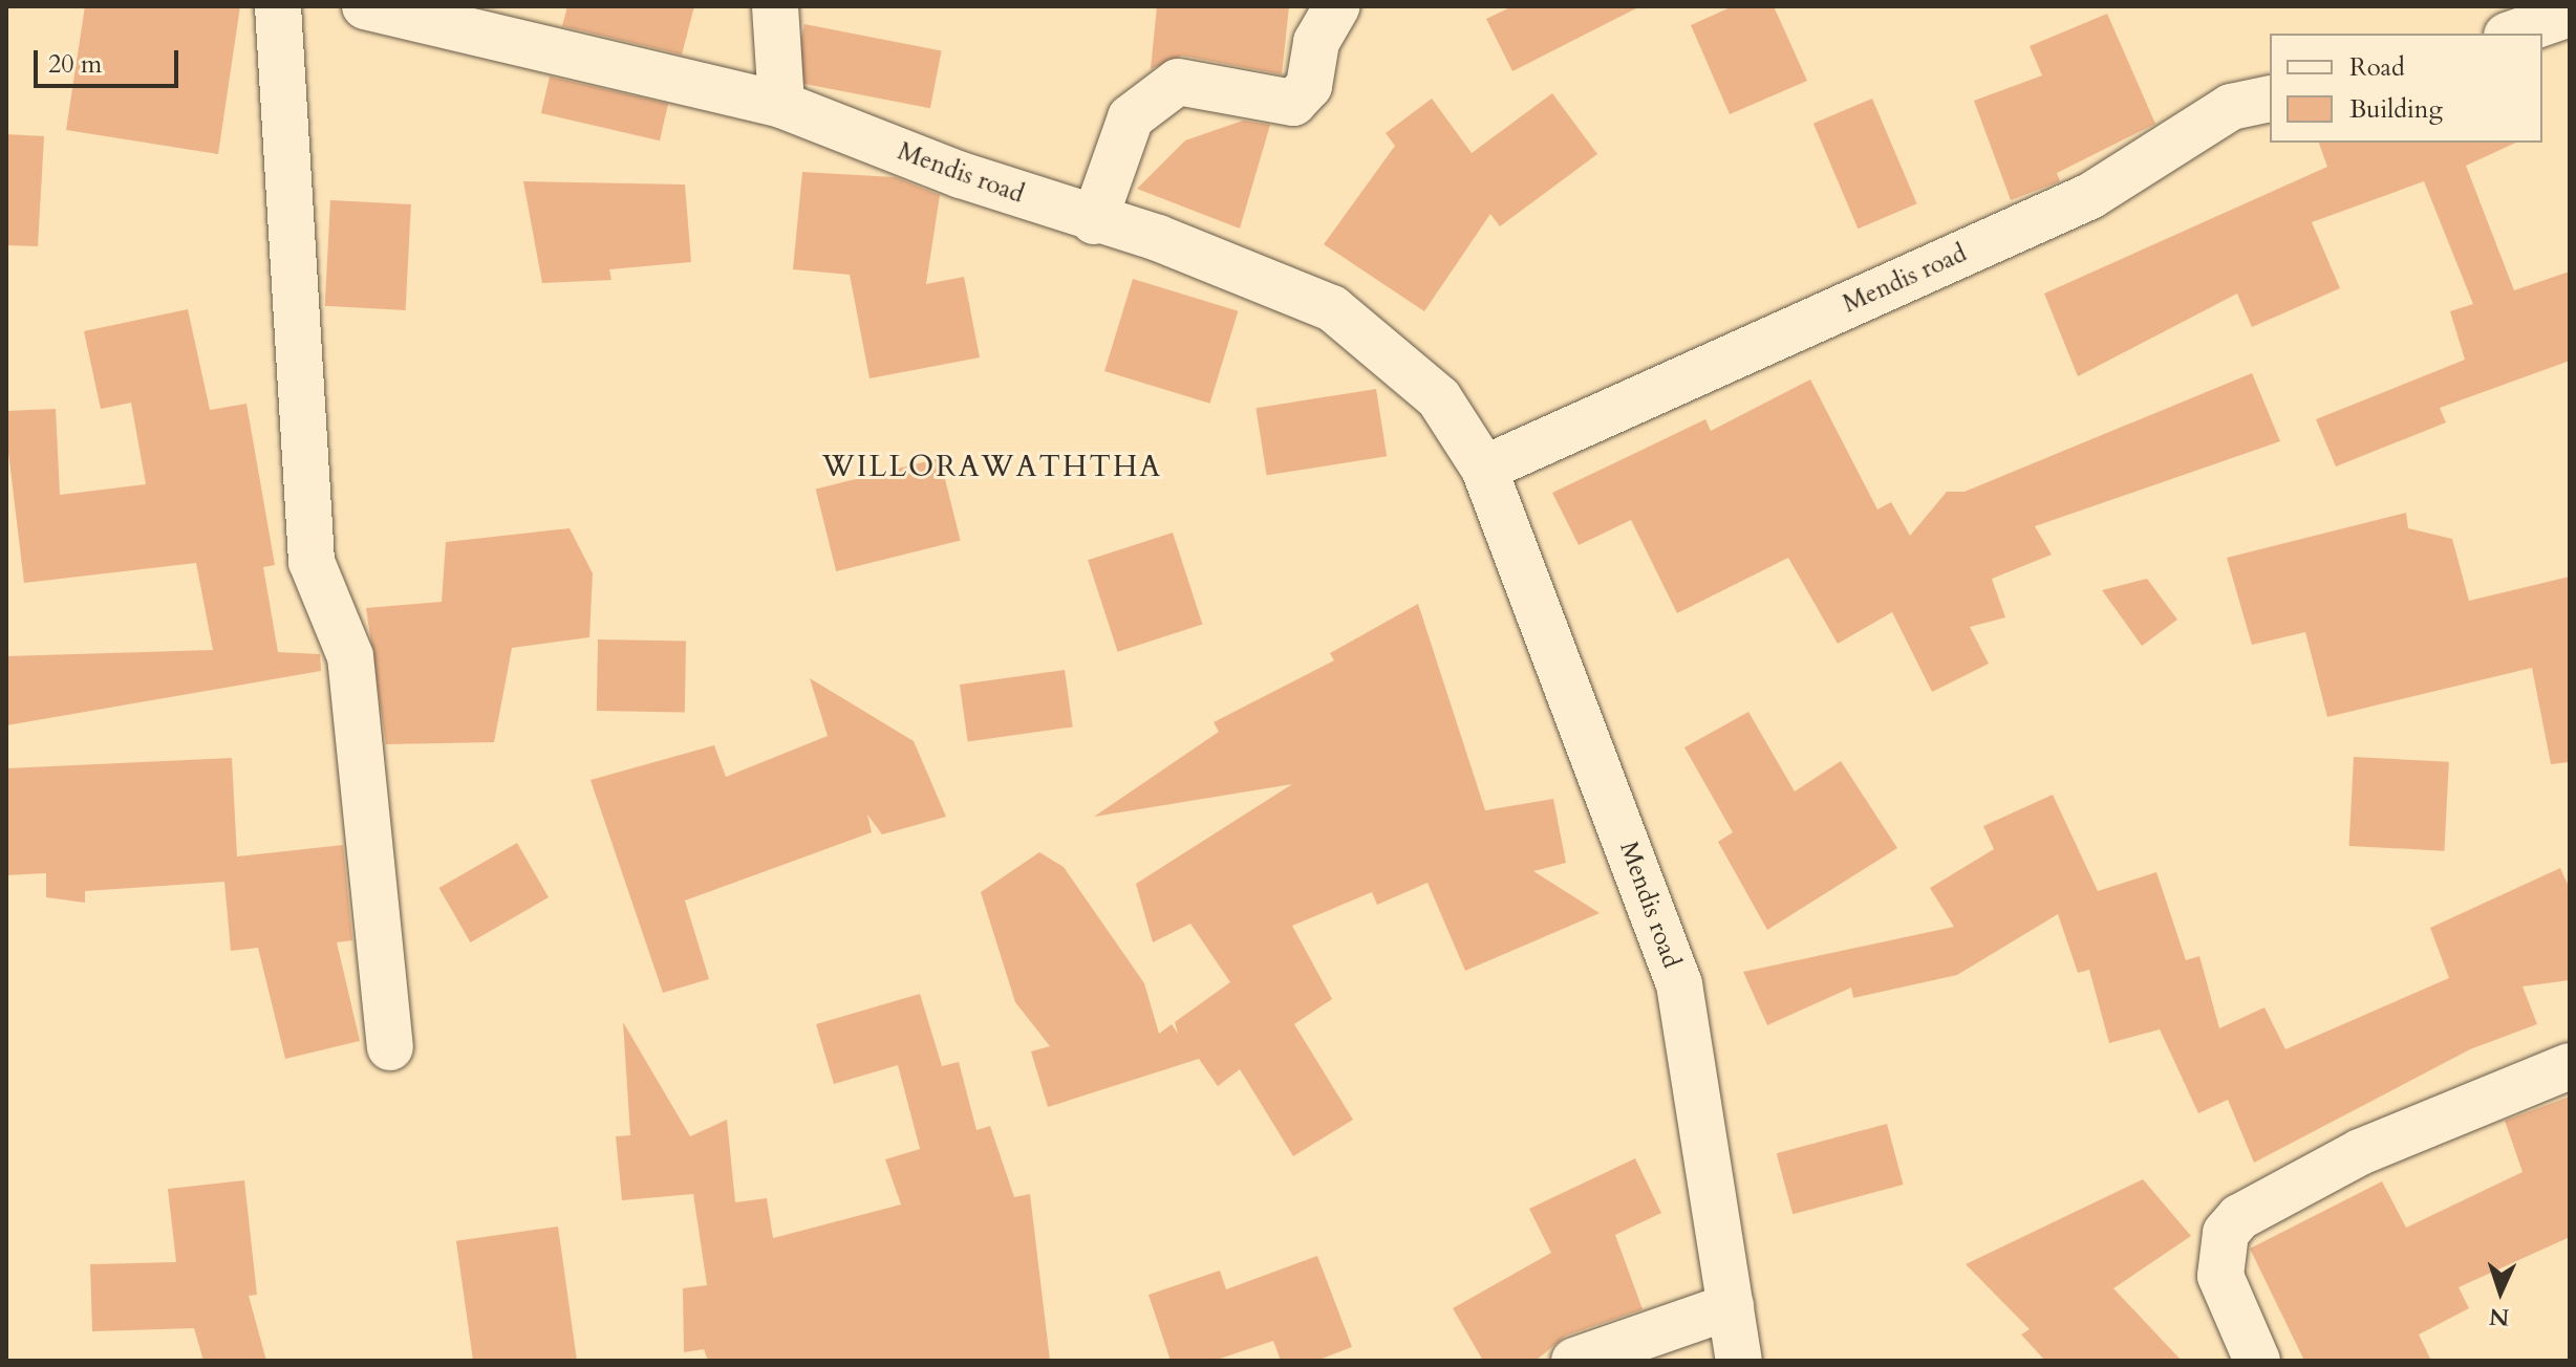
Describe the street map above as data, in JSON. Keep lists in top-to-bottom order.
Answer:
{
  "streets": {
    "street": ["Mendis road"]
  },
  "districts": ["WILLORAWATHTHA"],
  "legend": ["Road", "Building"],
  "scale_bar": "20 m",
  "north": "bottom"
}
